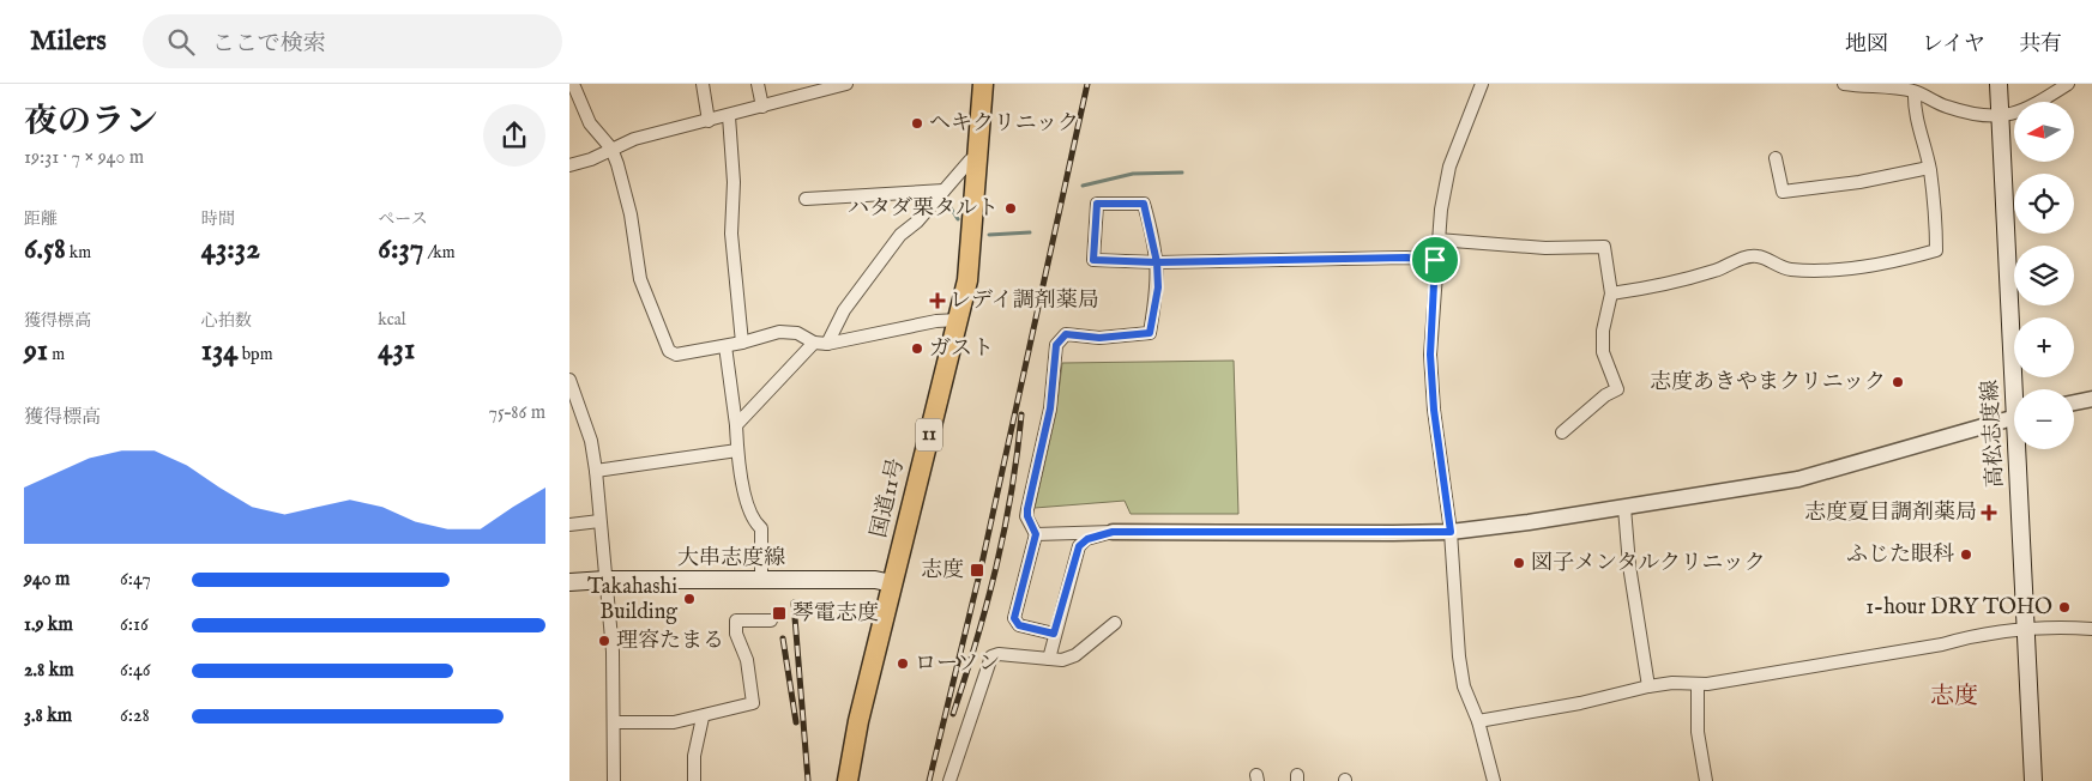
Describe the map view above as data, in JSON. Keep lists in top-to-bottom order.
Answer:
{
  "streets": {
    "highway": ["11", "国道11号"],
    "main road": ["高松志度線", "大串志度線"]
  },
  "crossings": [
    ["国道11号", "大串志度線"]
  ],
  "districts": ["志度"],
  "places": {
    "other": [
      "ヘキクリニック",
      "ハタダ栗タルト",
      "ガスト",
      "志度あきやまクリニック",
      "ふじた眼科",
      "図子メンタルクリニック",
      "Takahashi Building",
      "1-hour DRY TOHO",
      "理容たまる",
      "ローソン"
    ],
    "health": ["レデイ調剤薬局", "志度夏目調剤薬局"],
    "transit": ["志度", "琴電志度"]
  },
  "north": "left",
  "page": {
    "header": "Milers",
    "search": "ここで検索",
    "nav": ["地図", "レイヤ", "共有"],
    "heading": ["夜のラン", "19:31 · 7 × 940 m"],
    "map_buttons": ["+", "−"],
    "stats": [
      ["距離", "6.58 km"],
      ["時間", "43:32"],
      ["ペース", "6:37 /km"],
      ["獲得標高", "91 m"],
      ["心拍数", "134 bpm"],
      ["kcal", "431"]
    ],
    "chart": ["獲得標高", "75–86 m"],
    "list": [
      {
        "name": "940 m",
        "note": "6:47"
      },
      {
        "name": "1.9 km",
        "note": "6:16"
      },
      {
        "name": "2.8 km",
        "note": "6:46"
      },
      {
        "name": "3.8 km",
        "note": "6:28"
      }
    ]
  }
}
